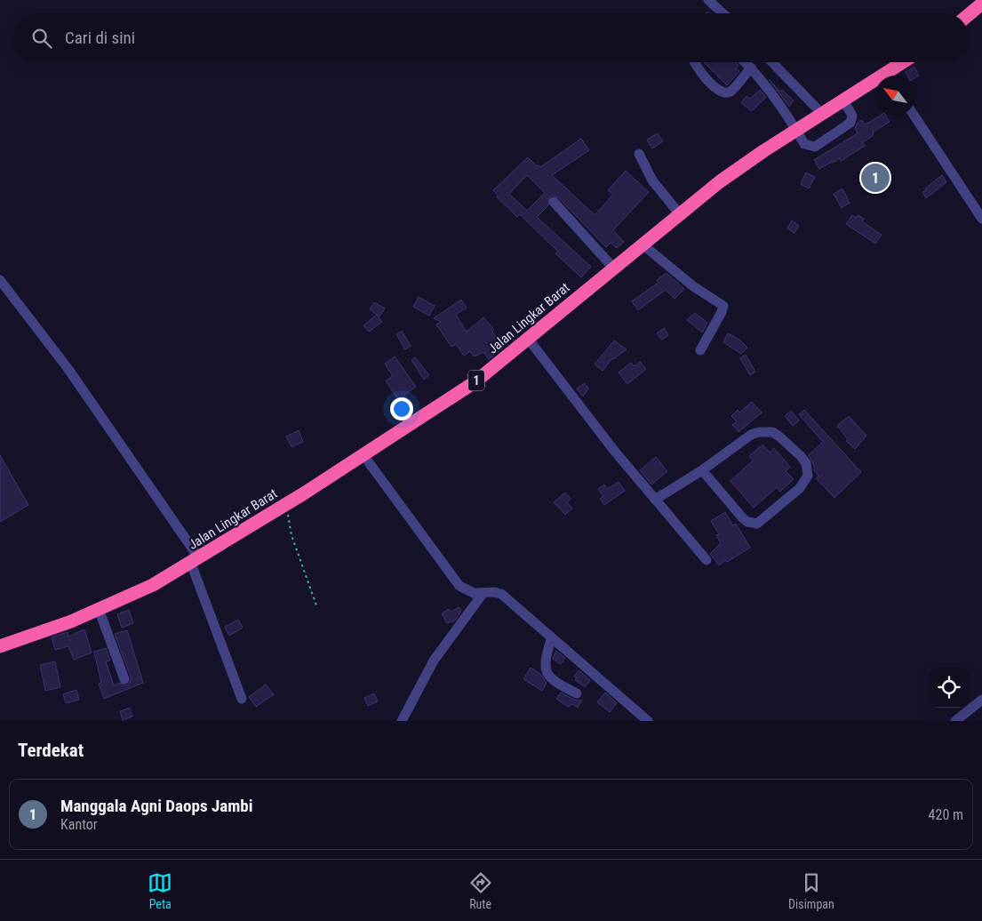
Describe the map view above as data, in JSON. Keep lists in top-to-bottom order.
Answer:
{
  "streets": {
    "highway": ["Jalan Lingkar Barat", "1"]
  },
  "north": "top left",
  "page": {
    "search": "Cari di sini",
    "pins": "1",
    "heading": "Terdekat",
    "list": [
      {
        "mark": "1",
        "name": "Manggala Agni Daops Jambi",
        "note": "Kantor",
        "value": "420 m"
      }
    ],
    "nav": ["Peta", "Rute", "Disimpan"]
  }
}
